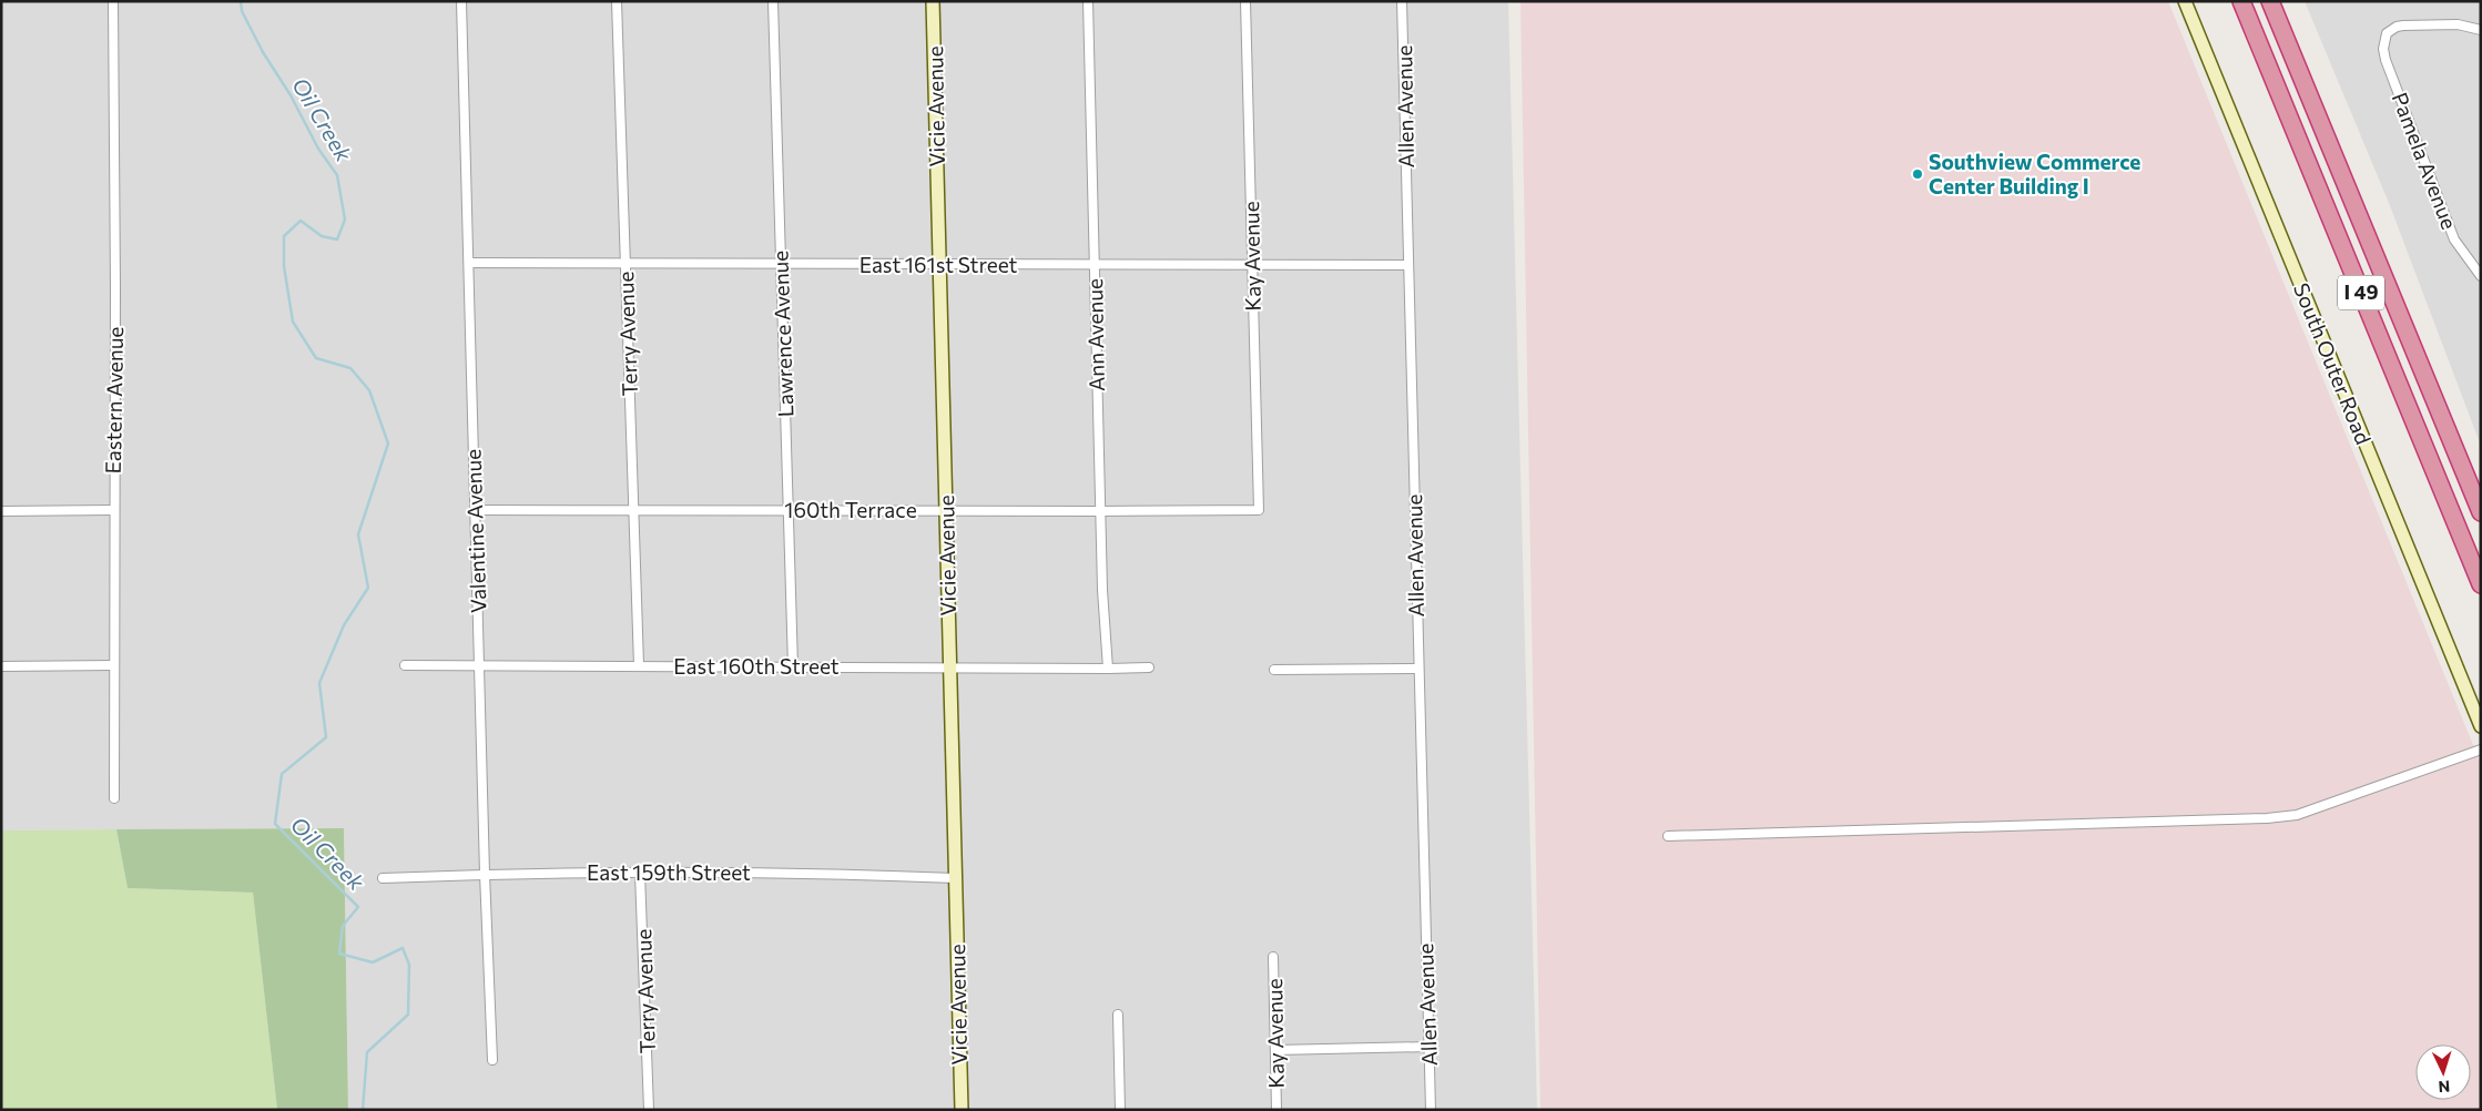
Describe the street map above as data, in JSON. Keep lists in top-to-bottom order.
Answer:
{
  "streets": {
    "highway": ["I 49"],
    "street": [
      "Vicie Avenue",
      "Allen Avenue",
      "Pamela Avenue",
      "Kay Avenue",
      "East 161st Street",
      "Terry Avenue",
      "Lawrence Avenue",
      "Ann Avenue",
      "South Outer Road",
      "Eastern Avenue",
      "160th Terrace",
      "Valentine Avenue",
      "East 160th Street",
      "East 159th Street"
    ]
  },
  "crossings": [
    ["Vicie Avenue", "East 161st Street"],
    ["Vicie Avenue", "160th Terrace"],
    ["Vicie Avenue", "East 160th Street"],
    ["Vicie Avenue", "East 159th Street"],
    ["Allen Avenue", "East 161st Street"],
    ["Kay Avenue", "East 161st Street"],
    ["Kay Avenue", "160th Terrace"],
    ["East 161st Street", "Terry Avenue"],
    ["East 161st Street", "Lawrence Avenue"],
    ["East 161st Street", "Ann Avenue"],
    ["East 161st Street", "Valentine Avenue"],
    ["Terry Avenue", "160th Terrace"],
    ["Terry Avenue", "East 160th Street"],
    ["Terry Avenue", "East 159th Street"],
    ["Lawrence Avenue", "160th Terrace"],
    ["Lawrence Avenue", "East 160th Street"],
    ["Ann Avenue", "160th Terrace"],
    ["Ann Avenue", "East 160th Street"],
    ["160th Terrace", "Valentine Avenue"],
    ["Valentine Avenue", "East 160th Street"],
    ["Valentine Avenue", "East 159th Street"]
  ],
  "water": ["Oil Creek"],
  "places": ["Southview Commerce Center Building I"],
  "north": "bottom"
}
